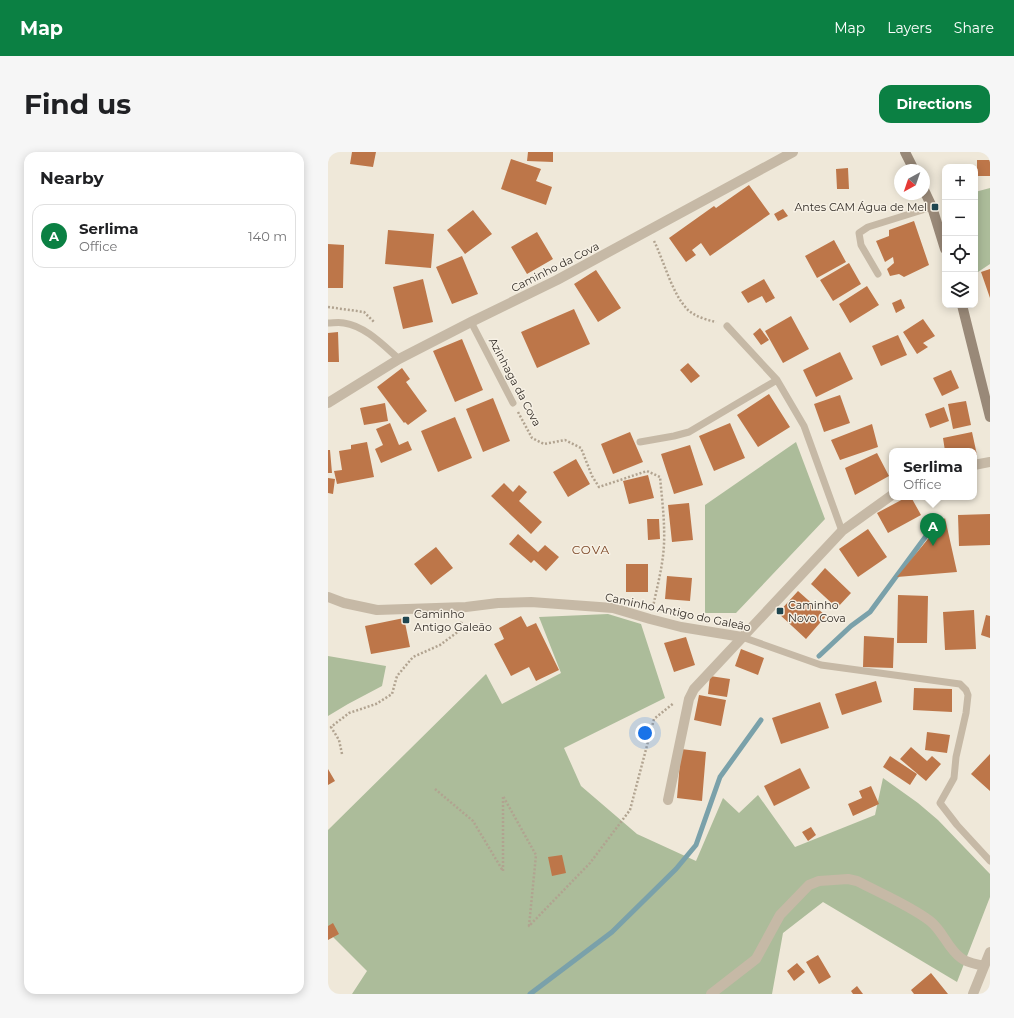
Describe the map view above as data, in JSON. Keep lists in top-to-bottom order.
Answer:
{
  "streets": {
    "street": ["Caminho da Cova", "Caminho Antigo do Galeão"],
    "lane": ["Azinhaga da Cova"]
  },
  "crossings": [
    ["Caminho da Cova", "Azinhaga da Cova"],
    ["Azinhaga da Cova", "Caminho Antigo do Galeão"]
  ],
  "districts": ["COVA"],
  "places": {
    "transit": ["Antes CAM Água de Mel", "Caminho Novo Cova", "Caminho Antigo Galeão"]
  },
  "north": "bottom left",
  "page": {
    "header": "Map",
    "nav": ["Map", "Layers", "Share"],
    "buttons": "Directions",
    "title": "Find us",
    "heading": "Nearby",
    "map_buttons": ["+", "−"],
    "list": [
      {
        "mark": "A",
        "name": "Serlima",
        "note": "Office",
        "value": "140 m"
      }
    ],
    "popup": ["Serlima", "Office"],
    "pins": "A"
  }
}
